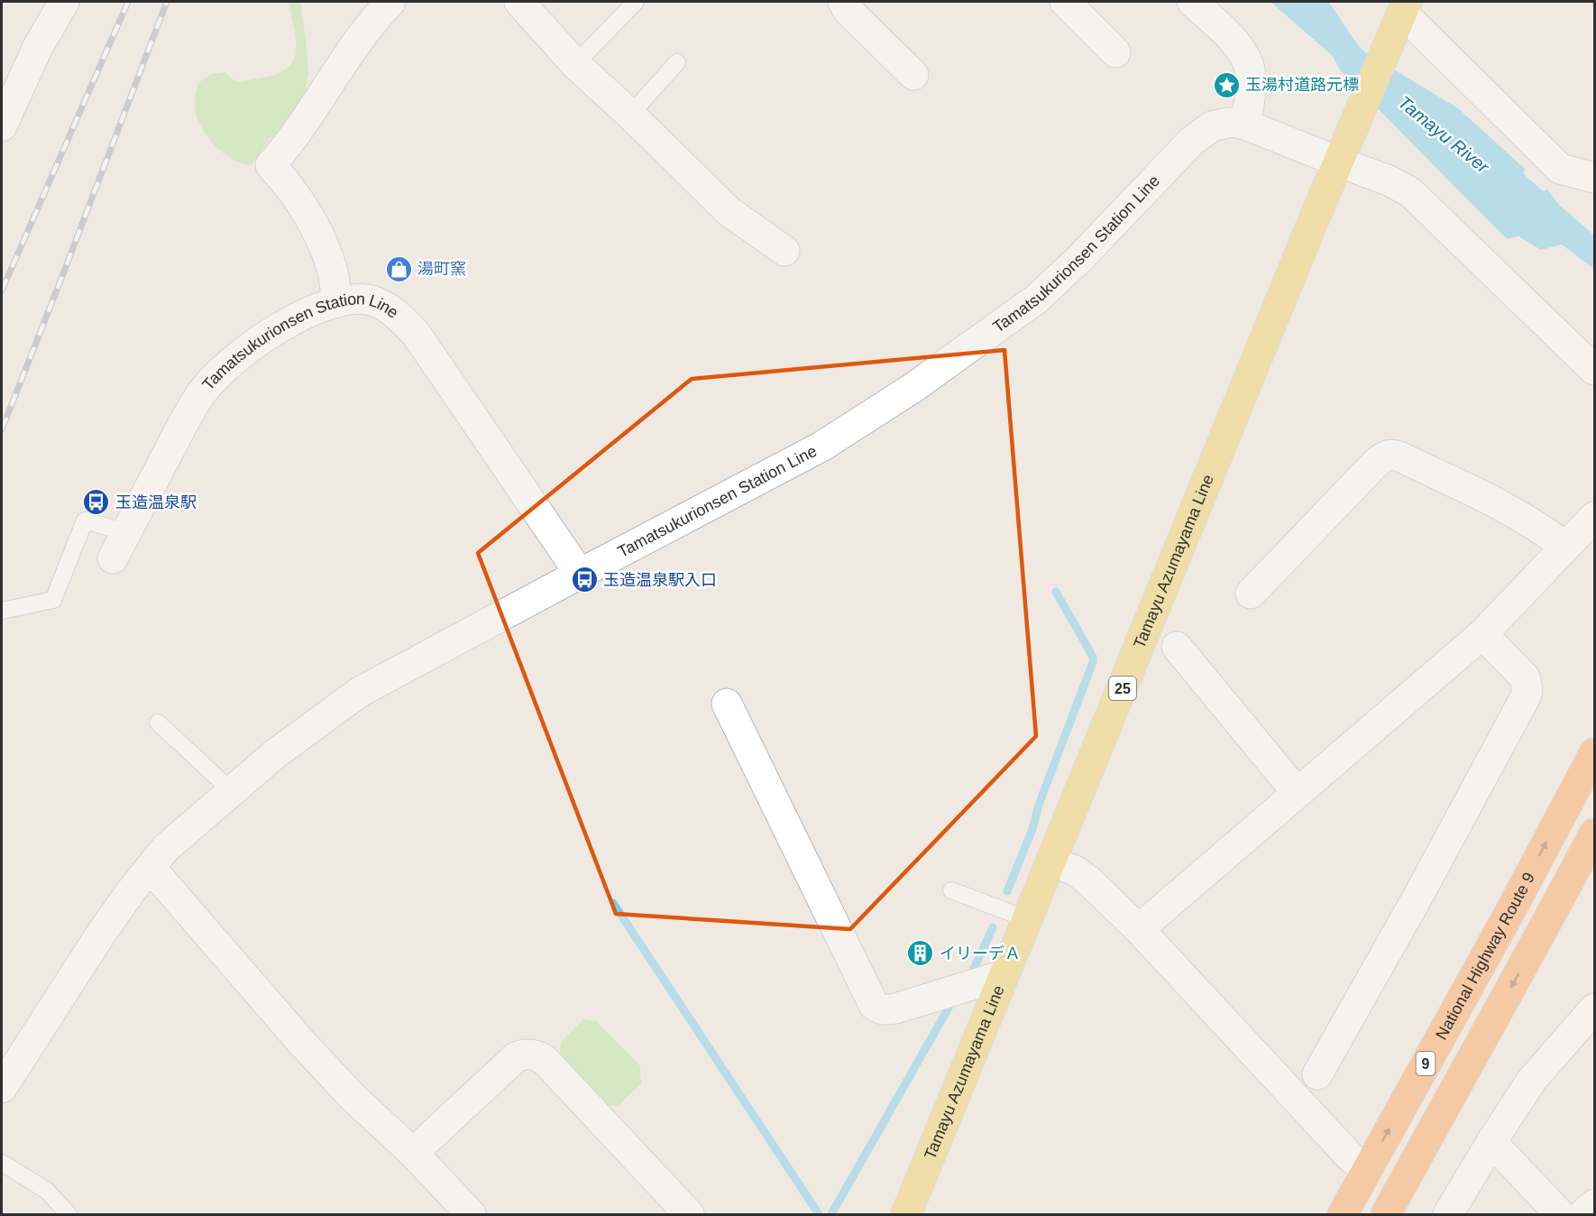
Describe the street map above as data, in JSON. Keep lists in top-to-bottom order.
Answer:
{
  "streets": {
    "highway": ["National Highway Route 9", "9"],
    "main road": ["Tamayu Azumayama Line", "25"],
    "street": ["Tamatsukurionsen Station Line"]
  },
  "crossings": [
    ["Tamatsukurionsen Station Line", "Tamayu Azumayama Line"]
  ],
  "water": ["Tamayu River"],
  "places": {
    "place": ["玉湯村道路元標"],
    "shop": ["湯町窯"],
    "bus stop": ["玉造温泉駅", "玉造温泉駅入口"],
    "building": ["イリーデＡ"]
  }
}
